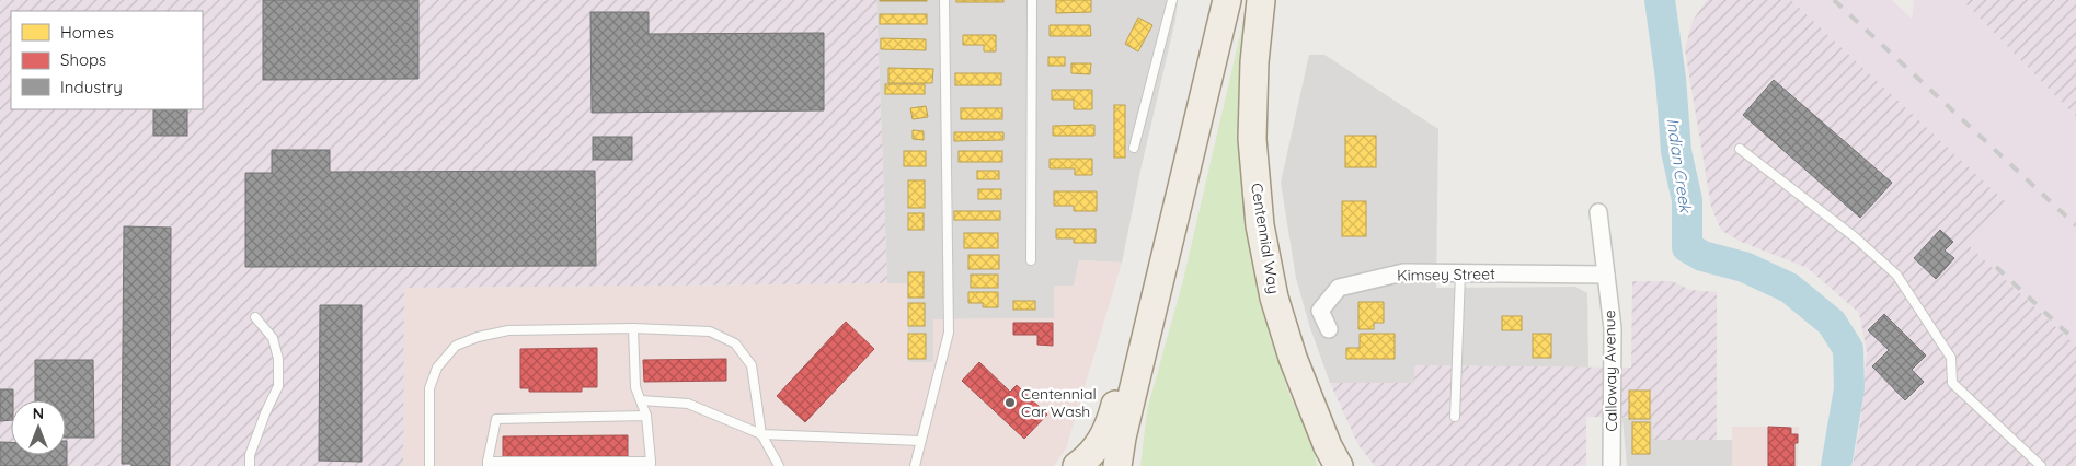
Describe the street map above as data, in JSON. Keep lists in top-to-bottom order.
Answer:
{
  "streets": {
    "main road": ["Centennial Way"],
    "street": ["Kimsey Street", "Calloway Avenue"]
  },
  "crossings": [
    ["Kimsey Street", "Calloway Avenue"]
  ],
  "water": ["Indian Creek"],
  "places": ["Centennial Car Wash"],
  "legend": ["Homes", "Shops", "Industry"],
  "north": "top"
}
